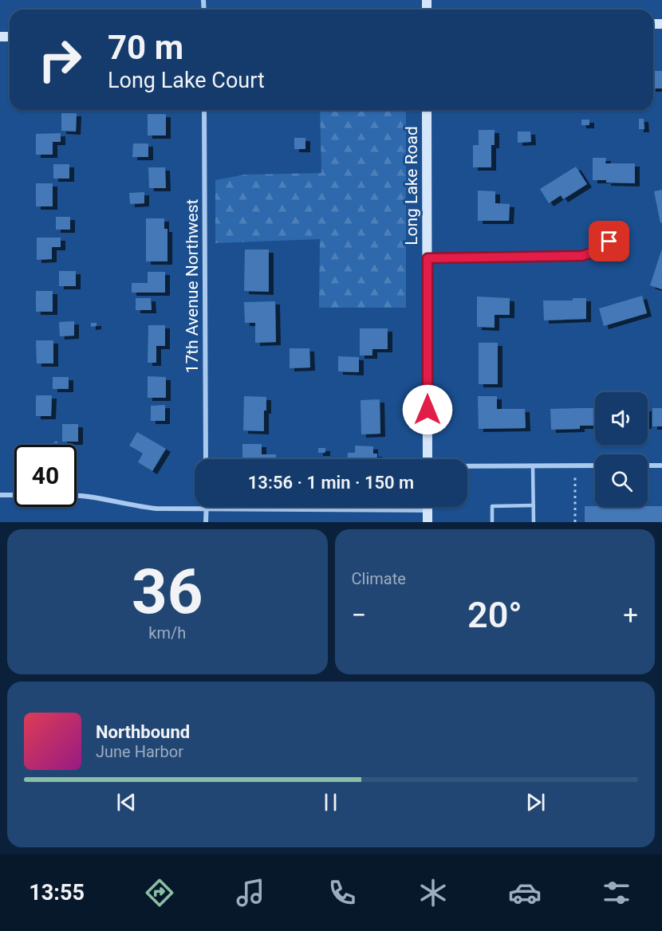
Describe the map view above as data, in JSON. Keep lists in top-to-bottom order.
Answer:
{
  "streets": {
    "street": ["Long Lake Road", "17th Avenue Northwest"]
  },
  "page": {
    "turn": ["70 m", "Long Lake Court"],
    "limit": "40",
    "trip": "13:56 · 1 min · 150 m",
    "tile": [
      ["36", "km/h"],
      "Climate"
    ],
    "heat": ["−", "20°", "+"],
    "song": ["Northbound", "June Harbor"],
    "tabs": "13:55"
  }
}
